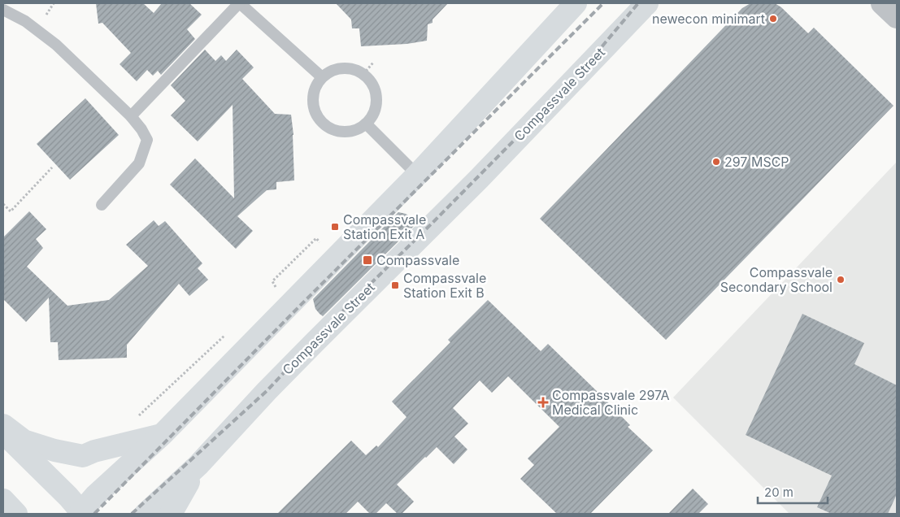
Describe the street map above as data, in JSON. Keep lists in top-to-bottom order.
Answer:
{
  "streets": {
    "street": ["Compassvale Street"]
  },
  "places": {
    "other": ["newecon minimart", "297 MSCP", "Compassvale Secondary School"],
    "transit": ["Compassvale Station Exit A", "Compassvale", "Compassvale Station Exit B"],
    "health": ["Compassvale 297A Medical Clinic"]
  },
  "scale_bar": "20 m"
}
